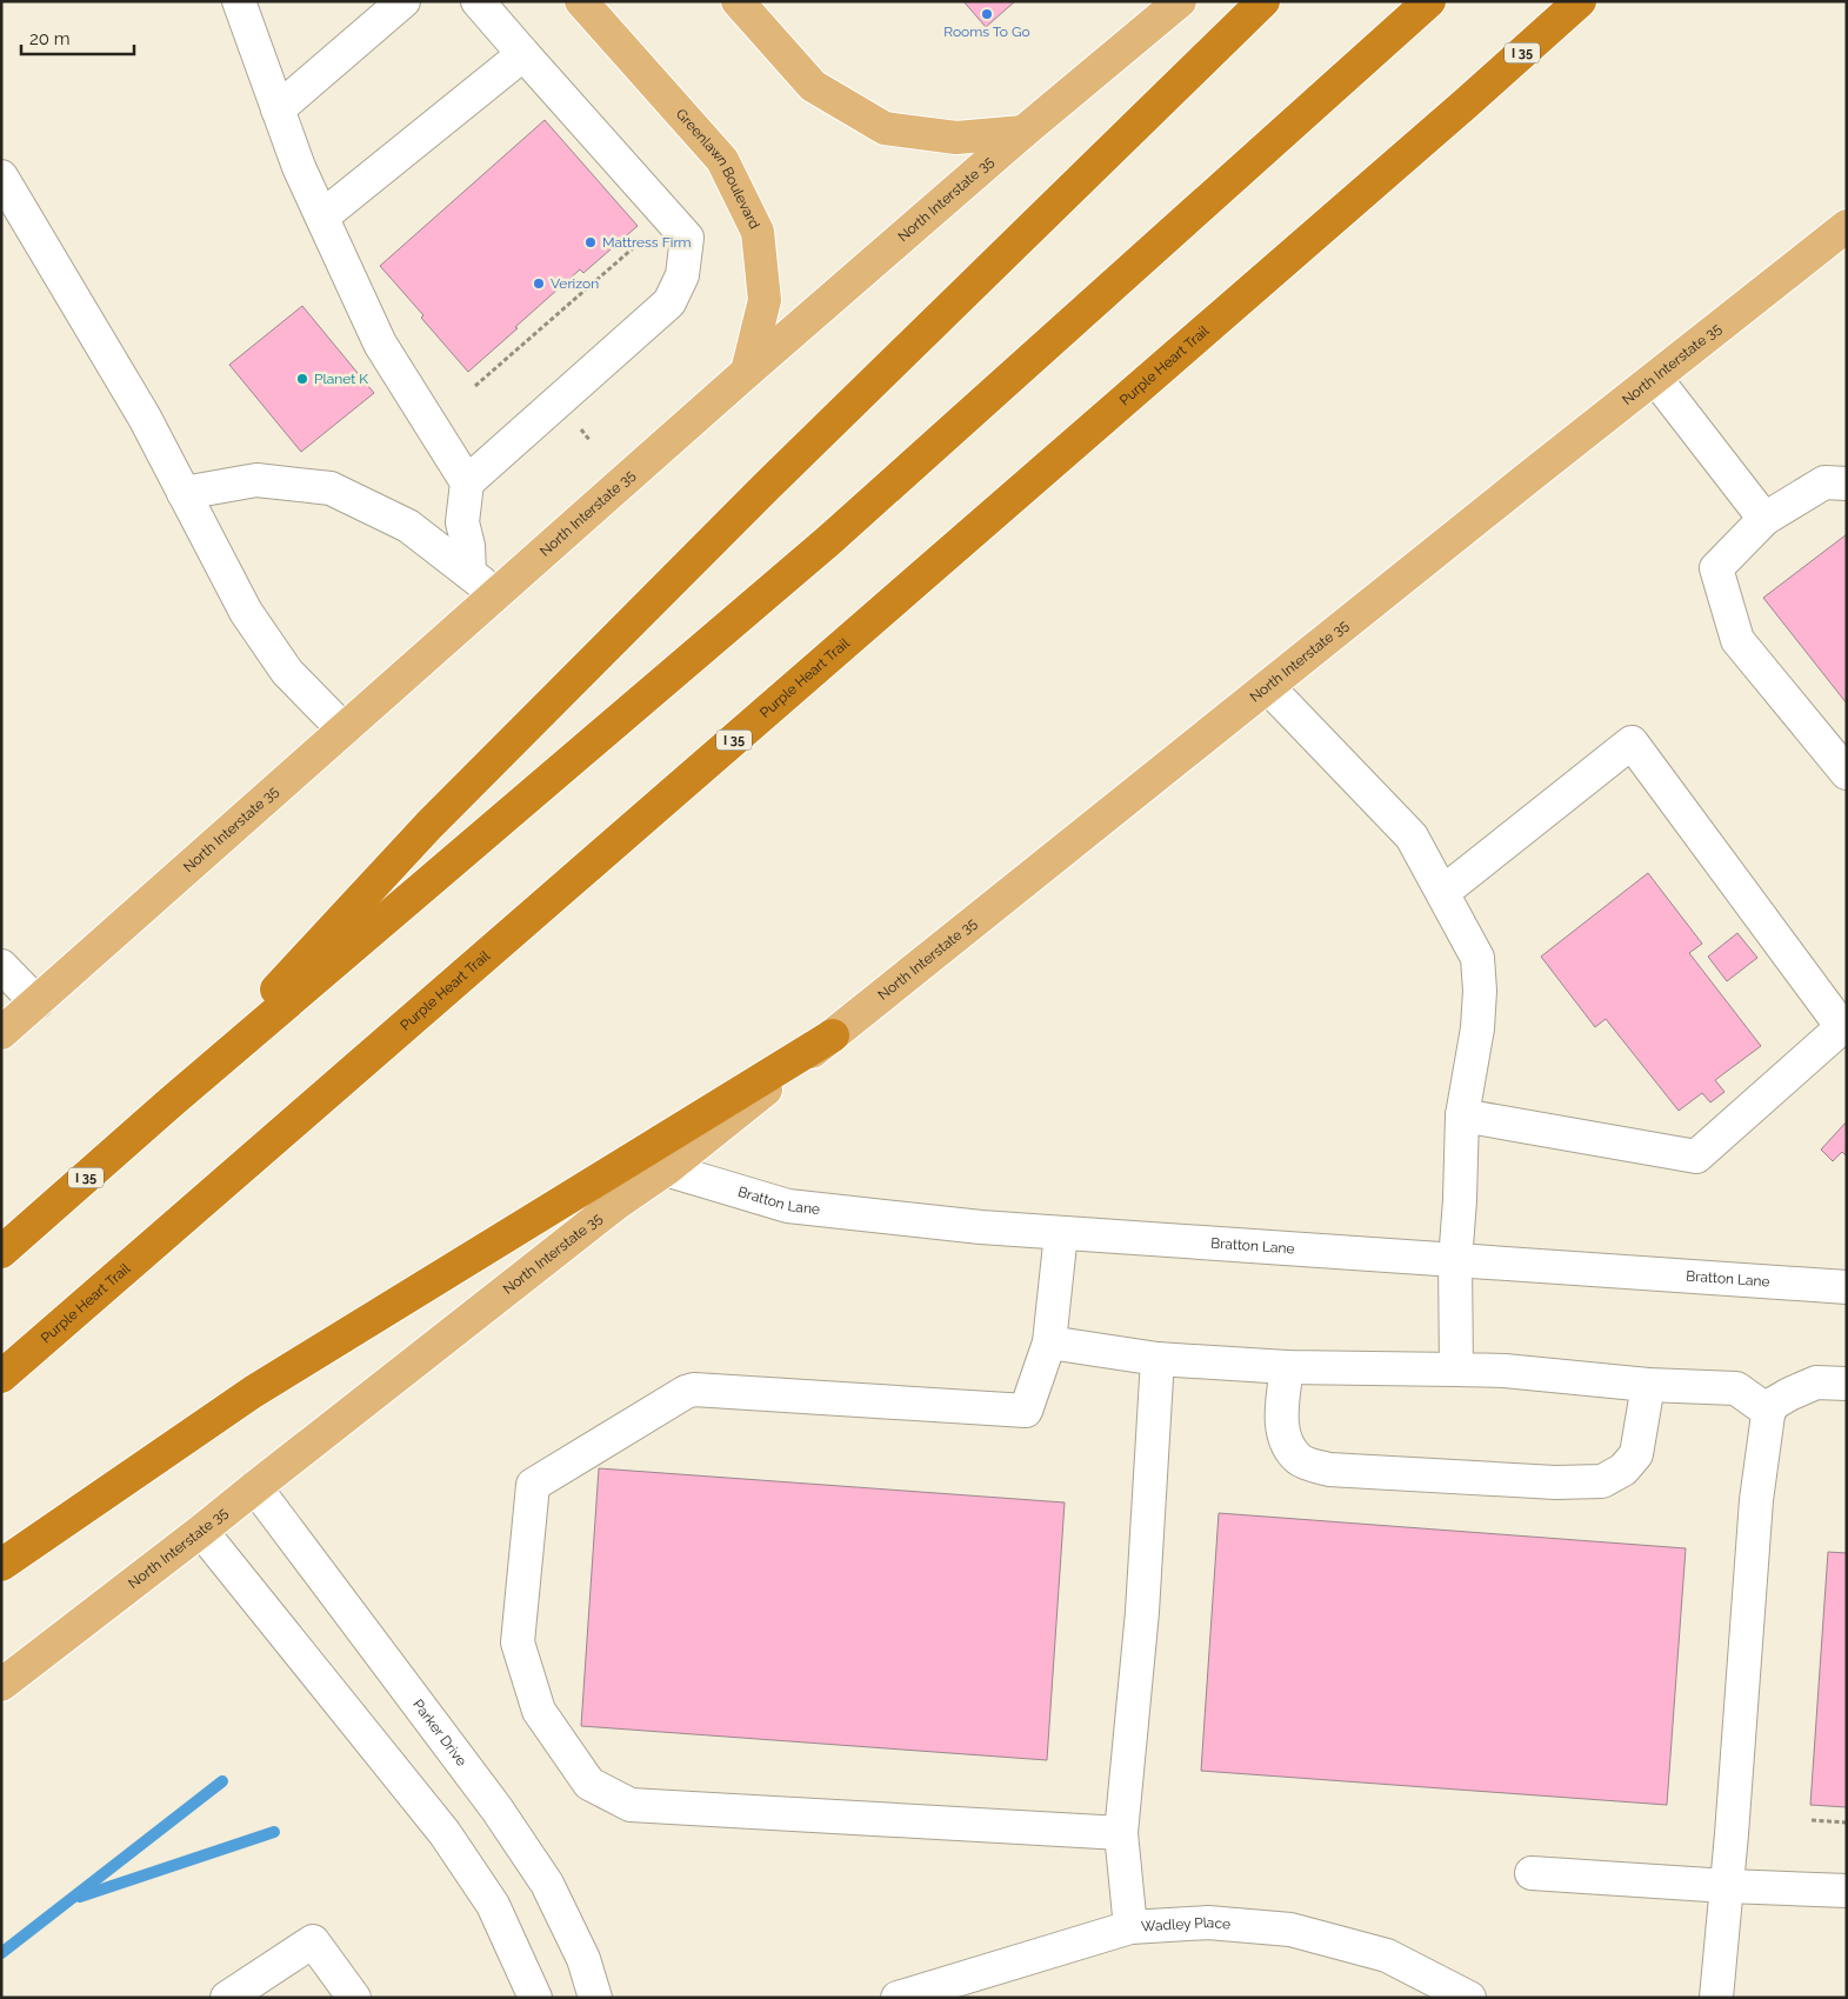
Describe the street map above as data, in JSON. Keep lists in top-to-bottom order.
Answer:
{
  "streets": {
    "highway": ["I 35", "Purple Heart Trail"],
    "main road": ["Greenlawn Boulevard", "North Interstate 35"],
    "street": ["Bratton Lane", "Parker Drive", "Wadley Place"]
  },
  "crossings": [
    ["Greenlawn Boulevard", "North Interstate 35"],
    ["North Interstate 35", "Bratton Lane"],
    ["North Interstate 35", "Parker Drive"]
  ],
  "places": [
    "Rooms To Go",
    "Mattress Firm",
    "Verizon",
    "Planet K"
  ],
  "scale_bar": "20 m"
}
